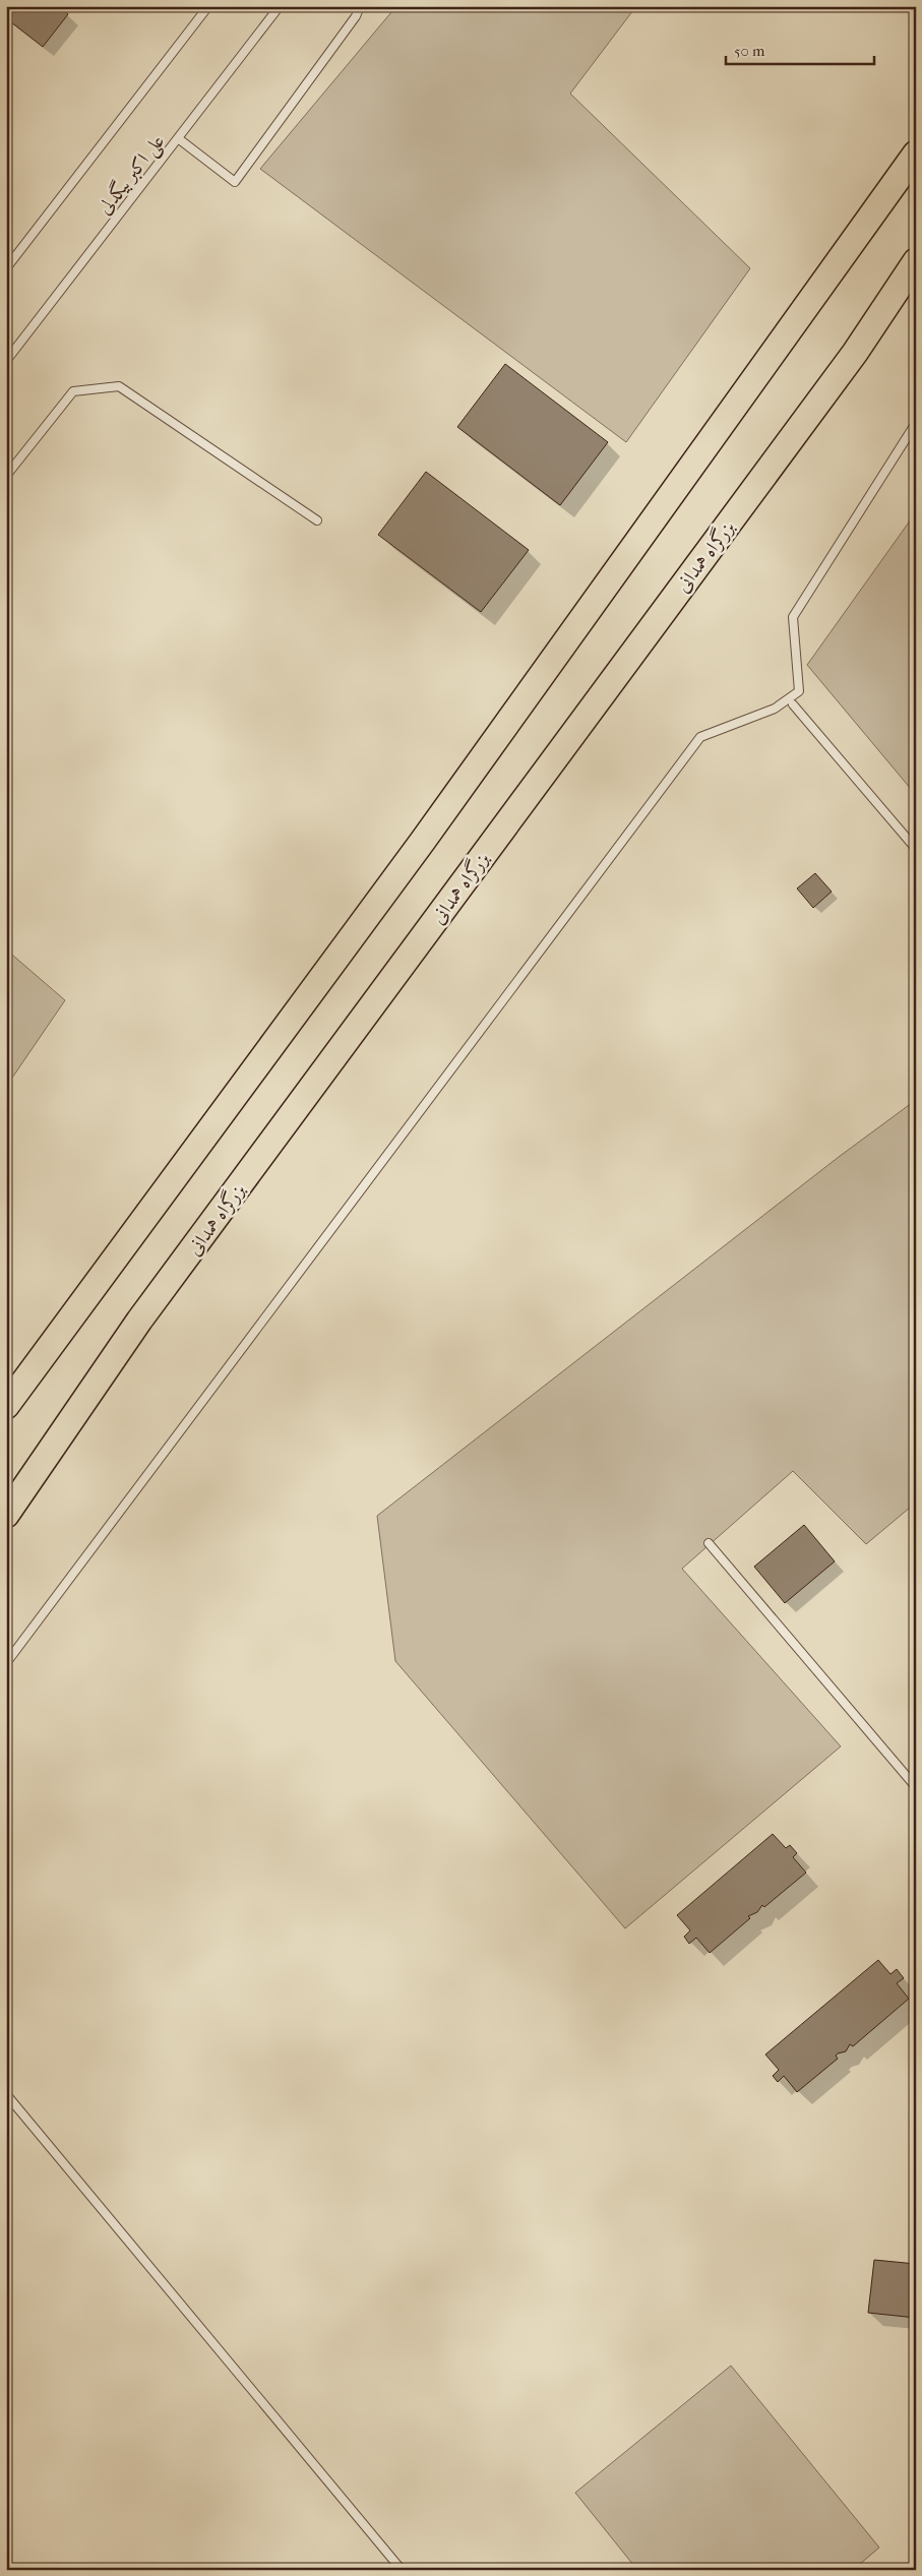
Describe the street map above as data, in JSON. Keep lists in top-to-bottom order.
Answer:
{
  "streets": {
    "highway": ["بزرگراه همدانی"],
    "lane": ["علی اکبر بیگدلی"]
  },
  "scale_bar": "50 m"
}
